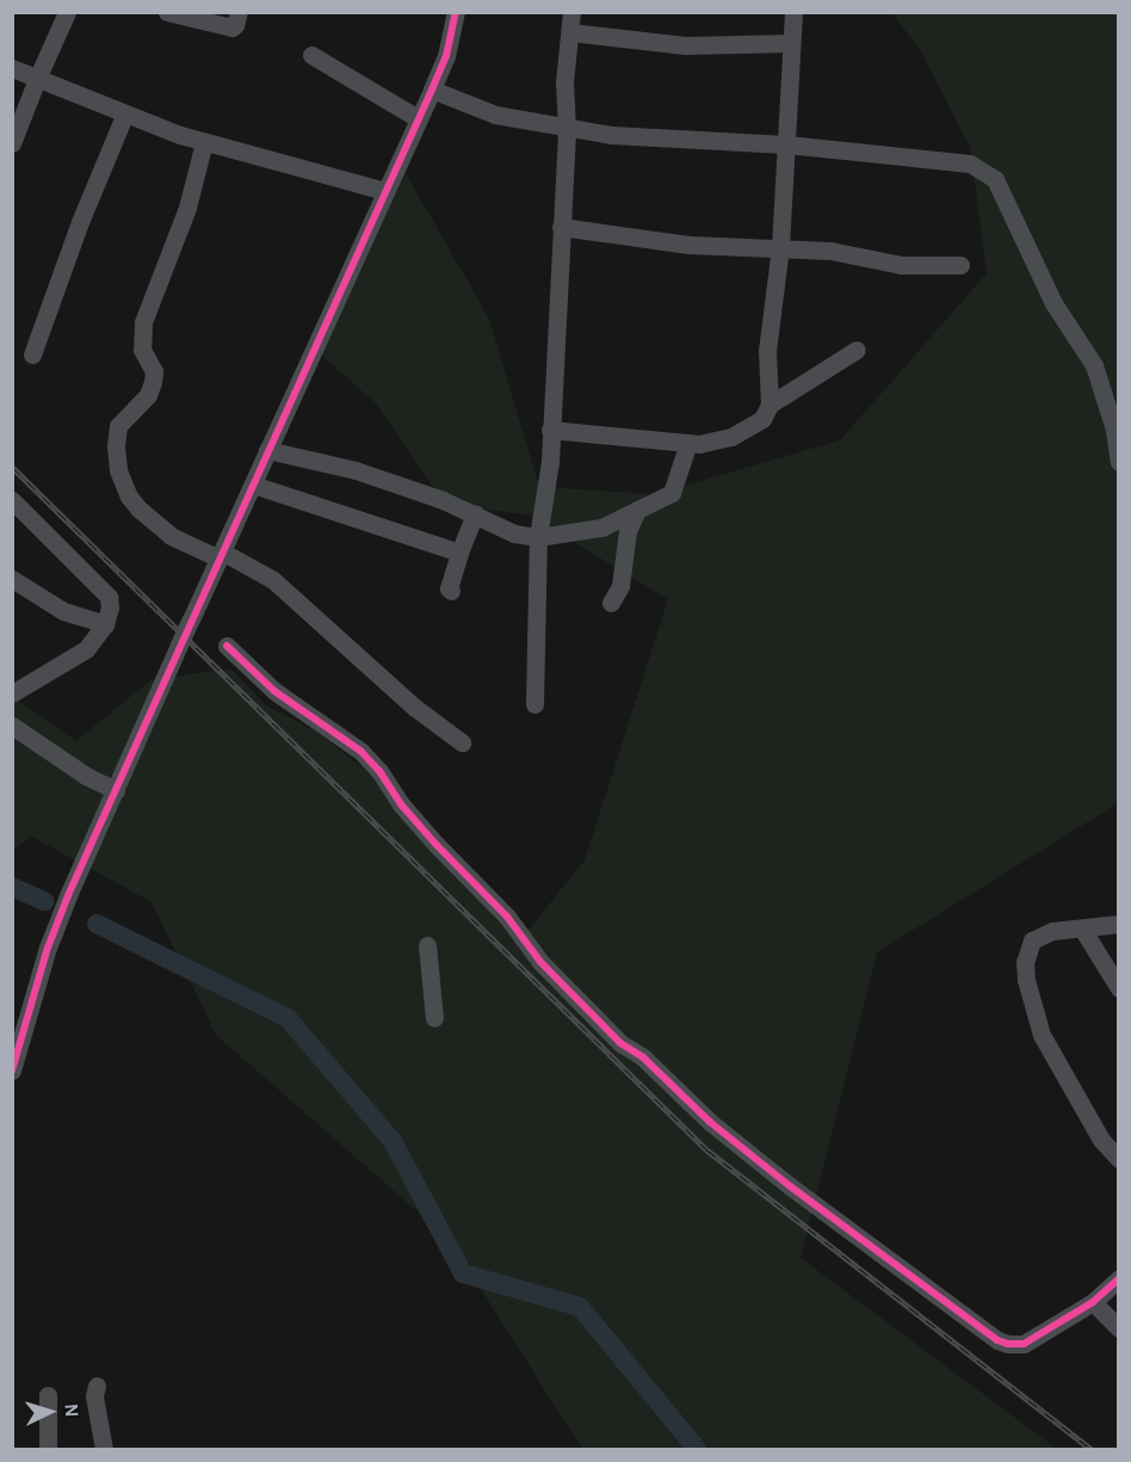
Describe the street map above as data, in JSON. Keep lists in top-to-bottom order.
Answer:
{
  "north": "right"
}
